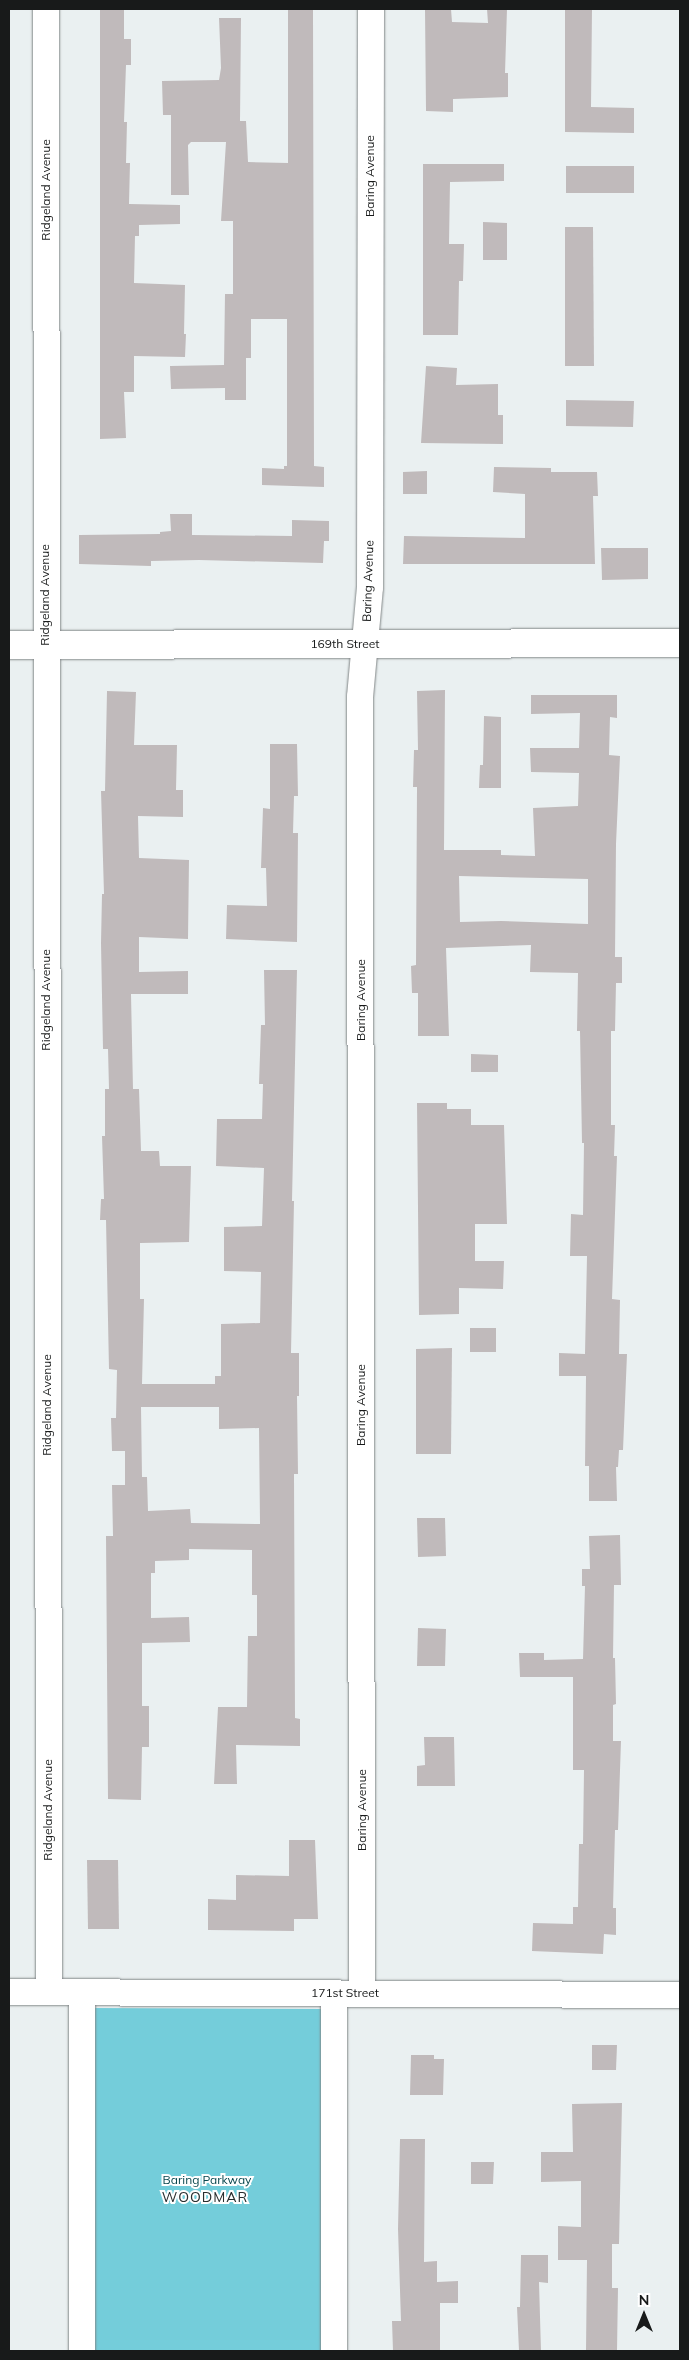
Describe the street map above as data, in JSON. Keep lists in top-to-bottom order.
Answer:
{
  "streets": {
    "street": [
      "Baring Avenue",
      "Ridgeland Avenue",
      "169th Street",
      "171st Street"
    ]
  },
  "crossings": [
    ["Baring Avenue", "169th Street"],
    ["Baring Avenue", "171st Street"],
    ["Ridgeland Avenue", "169th Street"],
    ["Ridgeland Avenue", "171st Street"]
  ],
  "districts": ["WOODMAR"],
  "parks": ["Baring Parkway"],
  "north": "top"
}
